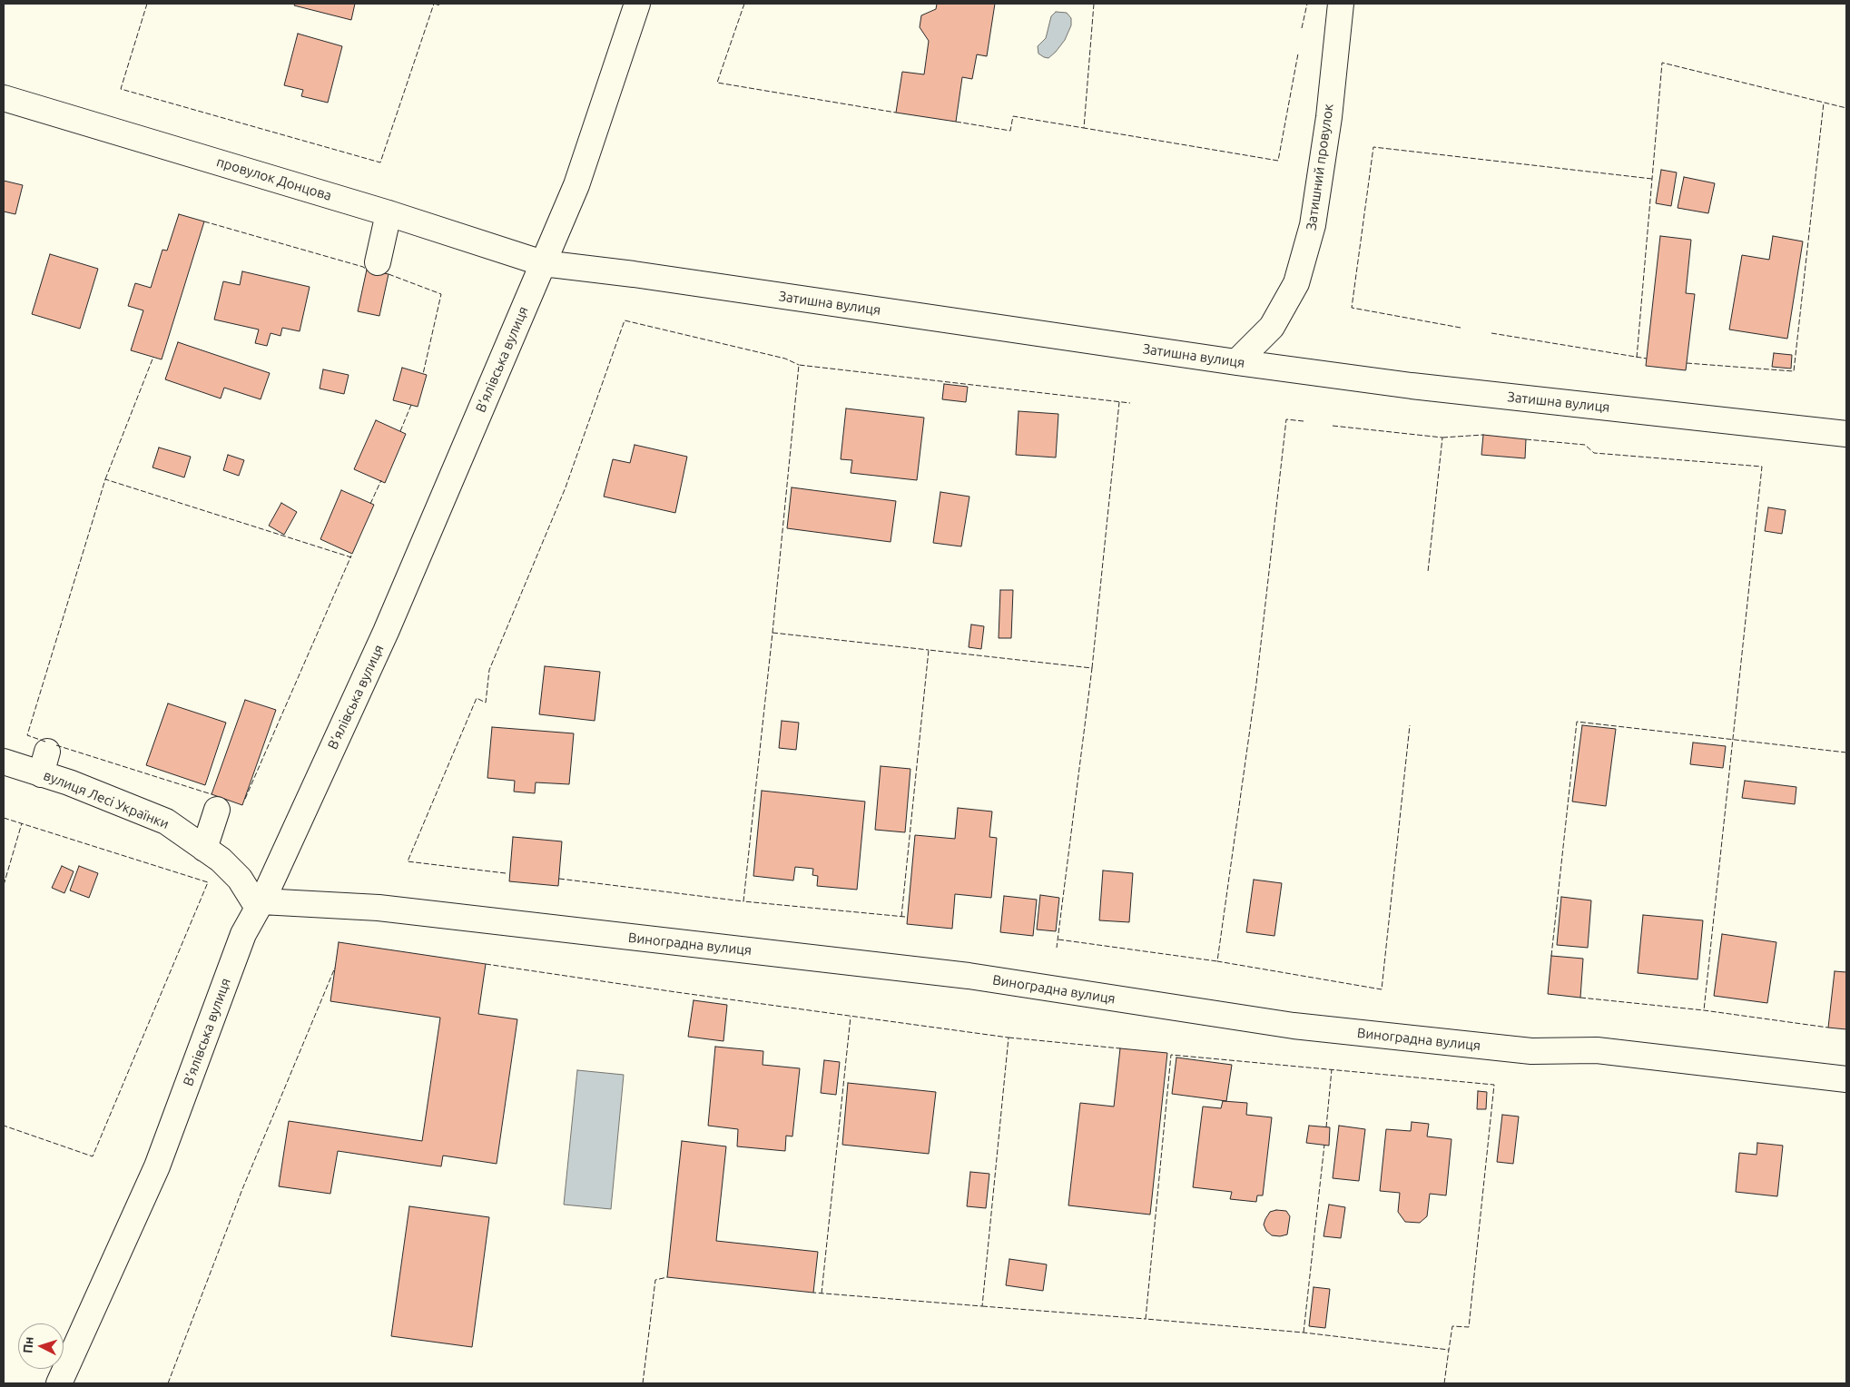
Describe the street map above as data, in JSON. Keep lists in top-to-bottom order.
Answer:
{
  "streets": {
    "street": [
      "Затишний провулок",
      "провулок Донцова",
      "Затишна вулиця",
      "В’ялівська вулиця",
      "вулиця Лесі Українки",
      "Виноградна вулиця"
    ]
  },
  "crossings": [
    ["Затишний провулок", "Затишна вулиця"],
    ["провулок Донцова", "Затишна вулиця"],
    ["провулок Донцова", "В’ялівська вулиця"],
    ["Затишна вулиця", "В’ялівська вулиця"],
    ["В’ялівська вулиця", "вулиця Лесі Українки"],
    ["В’ялівська вулиця", "Виноградна вулиця"],
    ["вулиця Лесі Українки", "Виноградна вулиця"]
  ],
  "north": "left"
}
